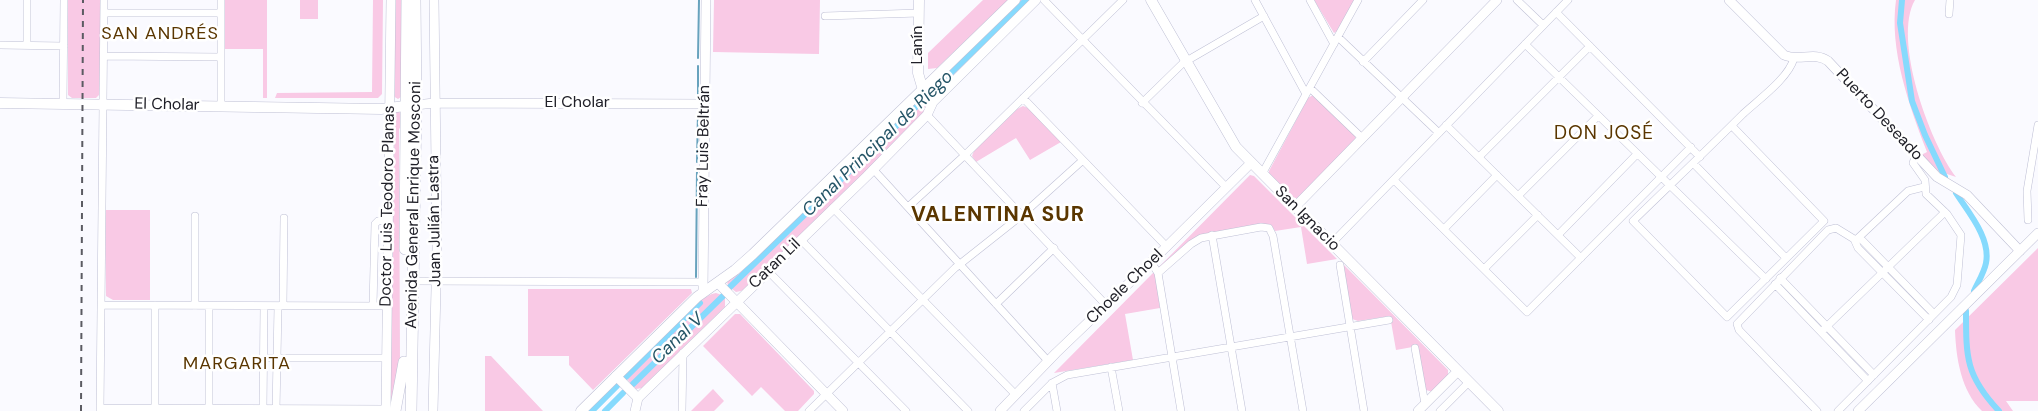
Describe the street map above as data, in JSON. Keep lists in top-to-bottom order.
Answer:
{
  "streets": {
    "highway": ["Avenida General Enrique Mosconi"],
    "main road": ["Lanín", "El Cholar", "San Ignacio"],
    "street": [
      "Puerto Deseado",
      "Fray Luis Beltrán",
      "Doctor Luis Teodoro Planas",
      "Juan Julián Lastra",
      "Catan Lil",
      "Choele Choel"
    ]
  },
  "crossings": [
    ["El Cholar", "Fray Luis Beltrán"],
    ["El Cholar", "Avenida General Enrique Mosconi"],
    ["El Cholar", "Doctor Luis Teodoro Planas"],
    ["El Cholar", "Juan Julián Lastra"],
    ["San Ignacio", "Choele Choel"]
  ],
  "districts": [
    "SAN ANDRÉS",
    "DON JOSÉ",
    "VALENTINA SUR",
    "MARGARITA"
  ],
  "water": ["Canal Principal de Riego", "Canal V"]
}
